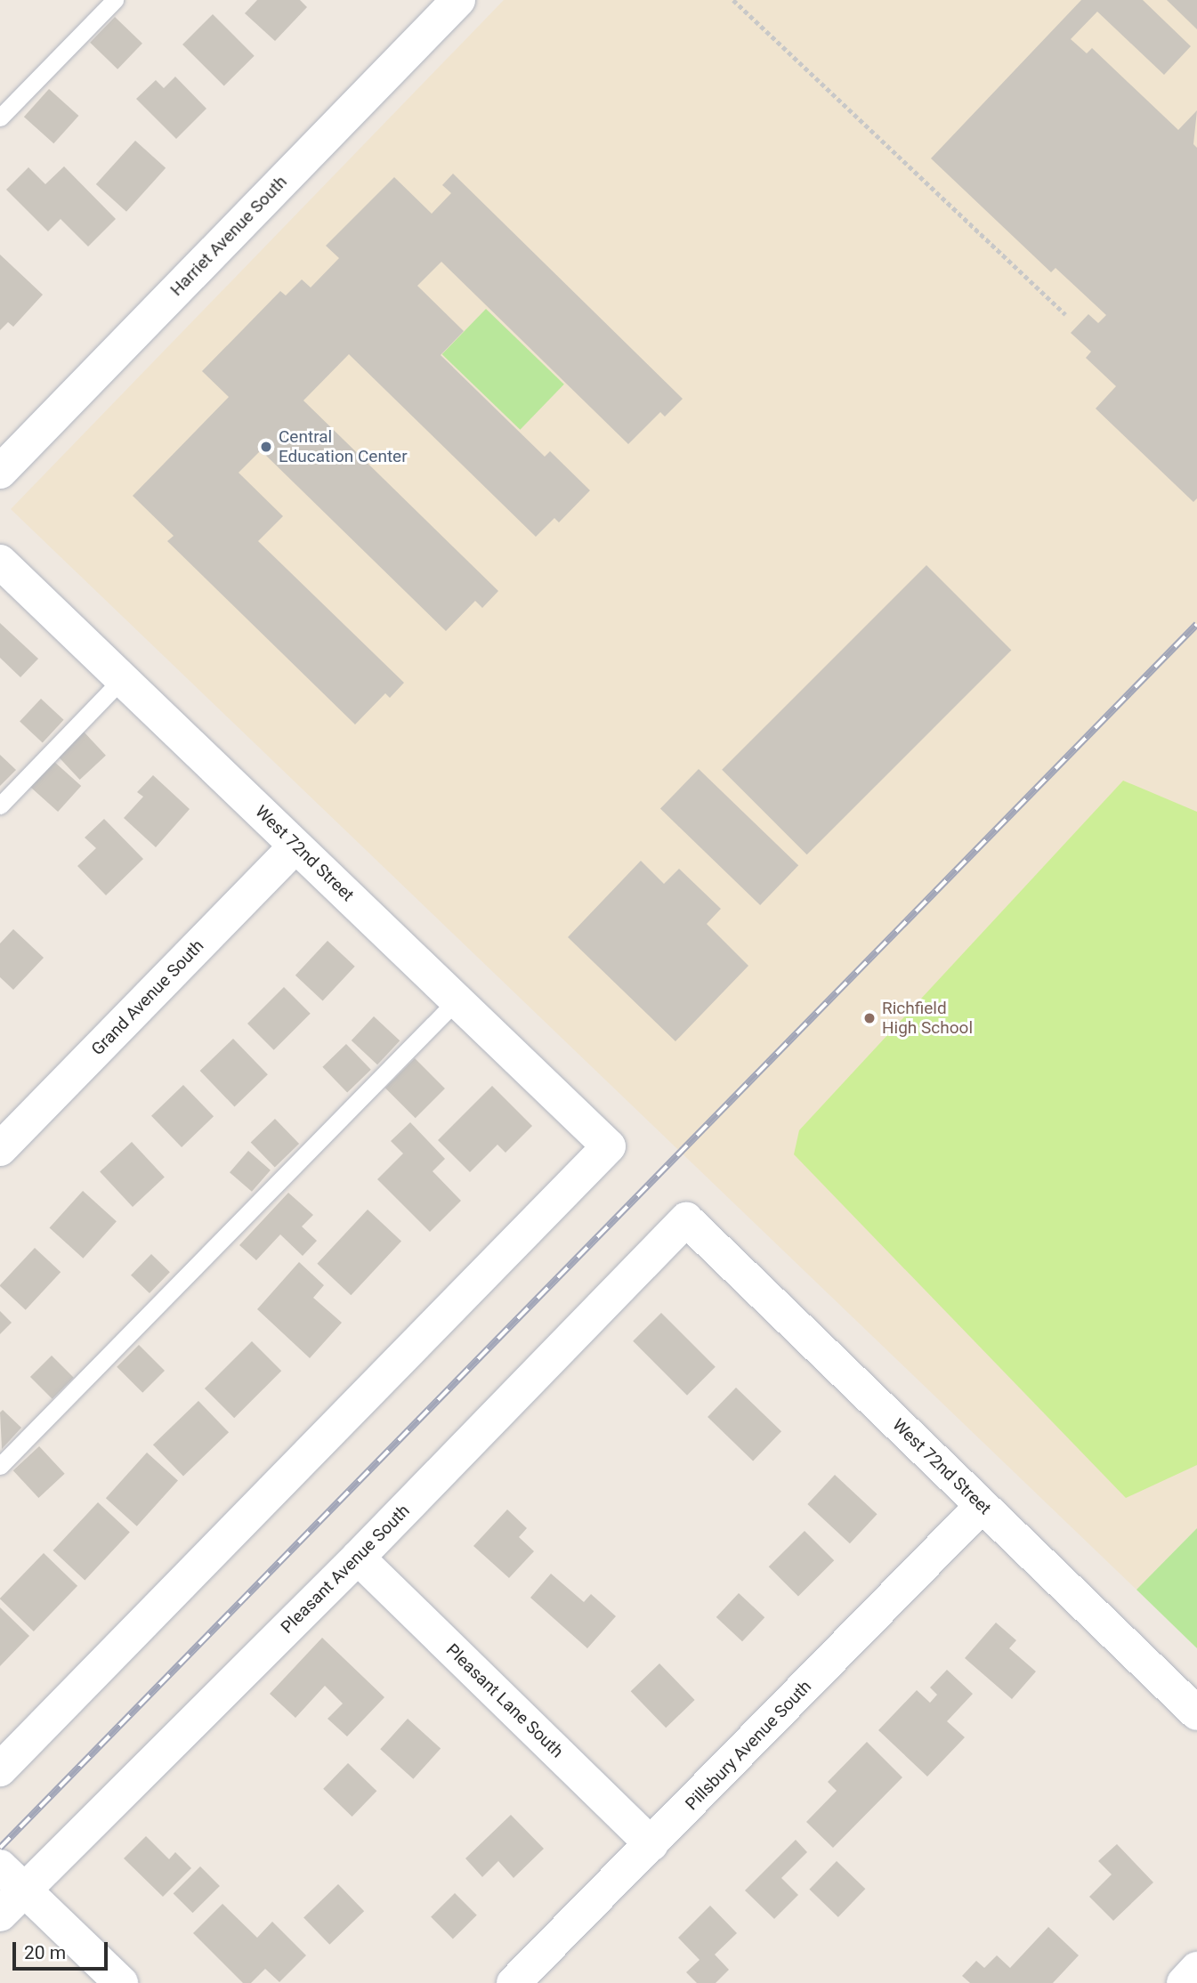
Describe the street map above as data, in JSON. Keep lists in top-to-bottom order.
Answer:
{
  "streets": {
    "street": [
      "Harriet Avenue South",
      "West 72nd Street",
      "Grand Avenue South",
      "Pleasant Avenue South",
      "Pleasant Lane South",
      "Pillsbury Avenue South"
    ]
  },
  "crossings": [
    ["West 72nd Street", "Grand Avenue South"],
    ["West 72nd Street", "Pleasant Avenue South"],
    ["West 72nd Street", "Pillsbury Avenue South"],
    ["Pleasant Avenue South", "Pleasant Lane South"],
    ["Pleasant Lane South", "Pillsbury Avenue South"]
  ],
  "places": ["Central Education Center", "Richfield High School"],
  "scale_bar": "20 m"
}
